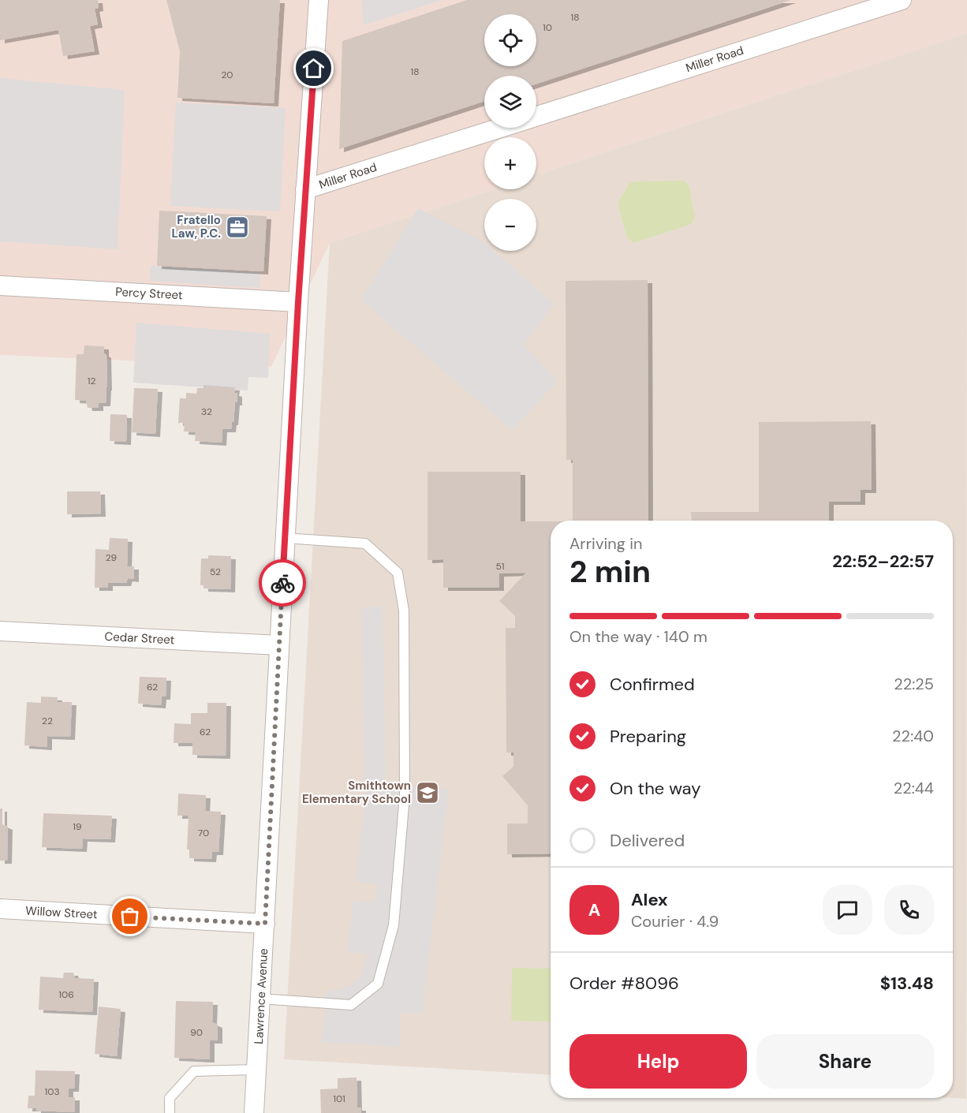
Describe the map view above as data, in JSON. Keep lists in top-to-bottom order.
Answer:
{
  "streets": {
    "street": [
      "Miller Road",
      "Percy Street",
      "Cedar Street",
      "Willow Street",
      "Lawrence Avenue"
    ]
  },
  "crossings": [
    ["Miller Road", "Lawrence Avenue"],
    ["Percy Street", "Lawrence Avenue"],
    ["Cedar Street", "Lawrence Avenue"],
    ["Willow Street", "Lawrence Avenue"]
  ],
  "places": {
    "office": ["Fratello Law, P.C."],
    "school or university": ["Smithtown Elementary School"]
  },
  "house_numbers": [
    "18",
    "10",
    "18",
    "20",
    "12",
    "32",
    "29",
    "51",
    "52",
    "62",
    "22",
    "62",
    "19",
    "70",
    "106",
    "90",
    "103",
    "101"
  ],
  "page": {
    "map_buttons": ["+", "−"],
    "heading": ["2 min", "Arriving in", "22:52–22:57"],
    "panel": [
      "Alex",
      "Courier · 4.9",
      "Order #8096",
      "$13.48"
    ],
    "bar": "On the way · 140 m",
    "list": [
      ["Confirmed", "22:25"],
      ["Preparing", "22:40"],
      ["On the way", "22:44"],
      "Delivered"
    ],
    "round": "A",
    "buttons": ["Help", "Share"]
  }
}
